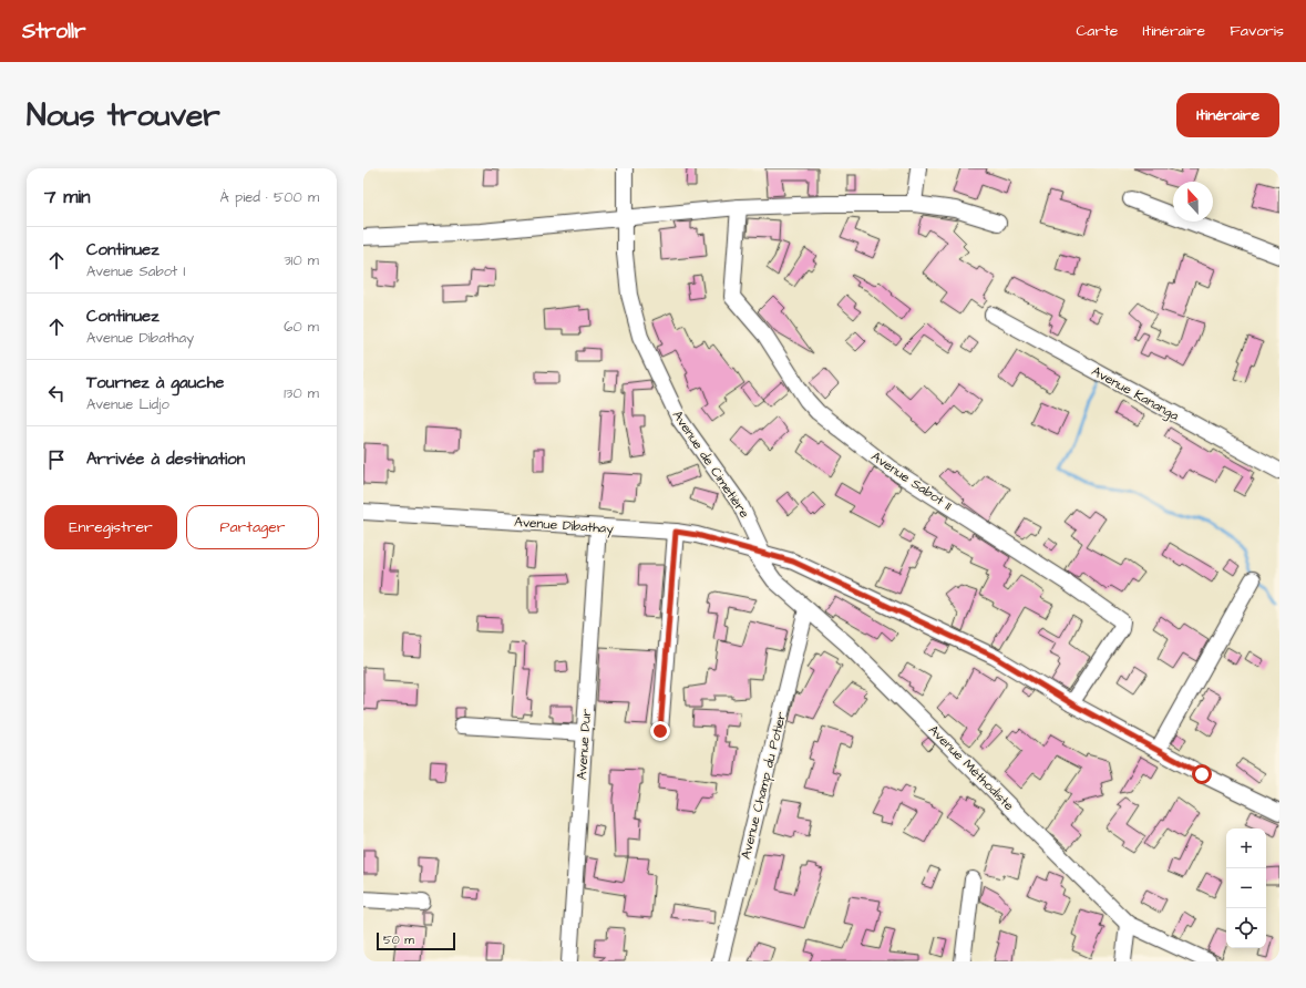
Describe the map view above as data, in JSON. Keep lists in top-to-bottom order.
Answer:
{
  "streets": {
    "street": [
      "Avenue Kananga",
      "Avenue de Cimetière",
      "Avenue Sabot II",
      "Avenue Dibathay",
      "Avenue Dur",
      "Avenue Méthodiste",
      "Avenue Champ du Potier"
    ]
  },
  "crossings": [
    ["Avenue de Cimetière", "Avenue Dibathay"],
    ["Avenue de Cimetière", "Avenue Méthodiste"],
    ["Avenue Sabot II", "Avenue Dibathay"],
    ["Avenue Dibathay", "Avenue Dur"],
    ["Avenue Dibathay", "Avenue Méthodiste"],
    ["Avenue Méthodiste", "Avenue Champ du Potier"]
  ],
  "scale_bar": "50 m",
  "north": "top",
  "page": {
    "header": "Strollr",
    "nav": ["Carte", "Itinéraire", "Favoris"],
    "buttons": [
      "Itinéraire",
      ["Enregistrer", "Partager"]
    ],
    "title": "Nous trouver",
    "heading": ["7 min", "À pied · 500 m"],
    "list": [
      ["Continuez", "Avenue Sabot I", "310 m"],
      ["Continuez", "Avenue Dibathay", "60 m"],
      ["Tournez à gauche", "Avenue Lidjo", "130 m"],
      "Arrivée à destination"
    ],
    "map_buttons": ["+", "−"],
    "scale": "50 m"
  }
}
